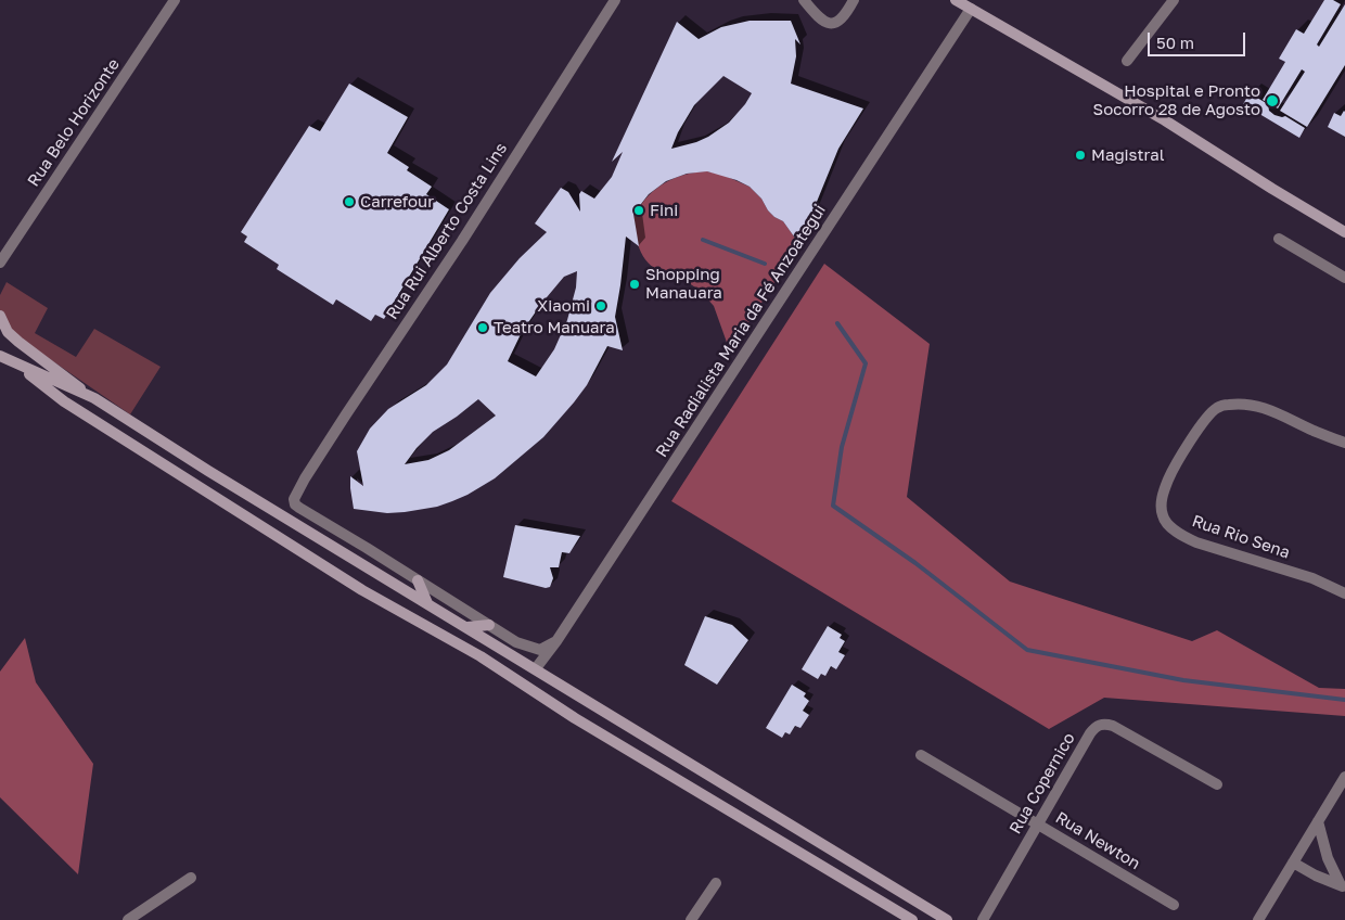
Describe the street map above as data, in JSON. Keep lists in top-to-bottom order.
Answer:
{
  "streets": {
    "street": [
      "Rua Belo Horizonte",
      "Rua Rui Alberto Costa Lins",
      "Rua Radialista Maria da Fé Anzoategui",
      "Rua Rio Sena",
      "Rua Copernico",
      "Rua Newton"
    ]
  },
  "crossings": [
    ["Rua Rui Alberto Costa Lins", "Rua Radialista Maria da Fé Anzoategui"],
    ["Rua Copernico", "Rua Newton"]
  ],
  "places": [
    "Hospital e Pronto Socorro 28 de Agosto",
    "Magistral",
    "Carrefour",
    "Fini",
    "Shopping Manauara",
    "Xiaomi",
    "Teatro Manuara"
  ],
  "scale_bar": "50 m"
}
